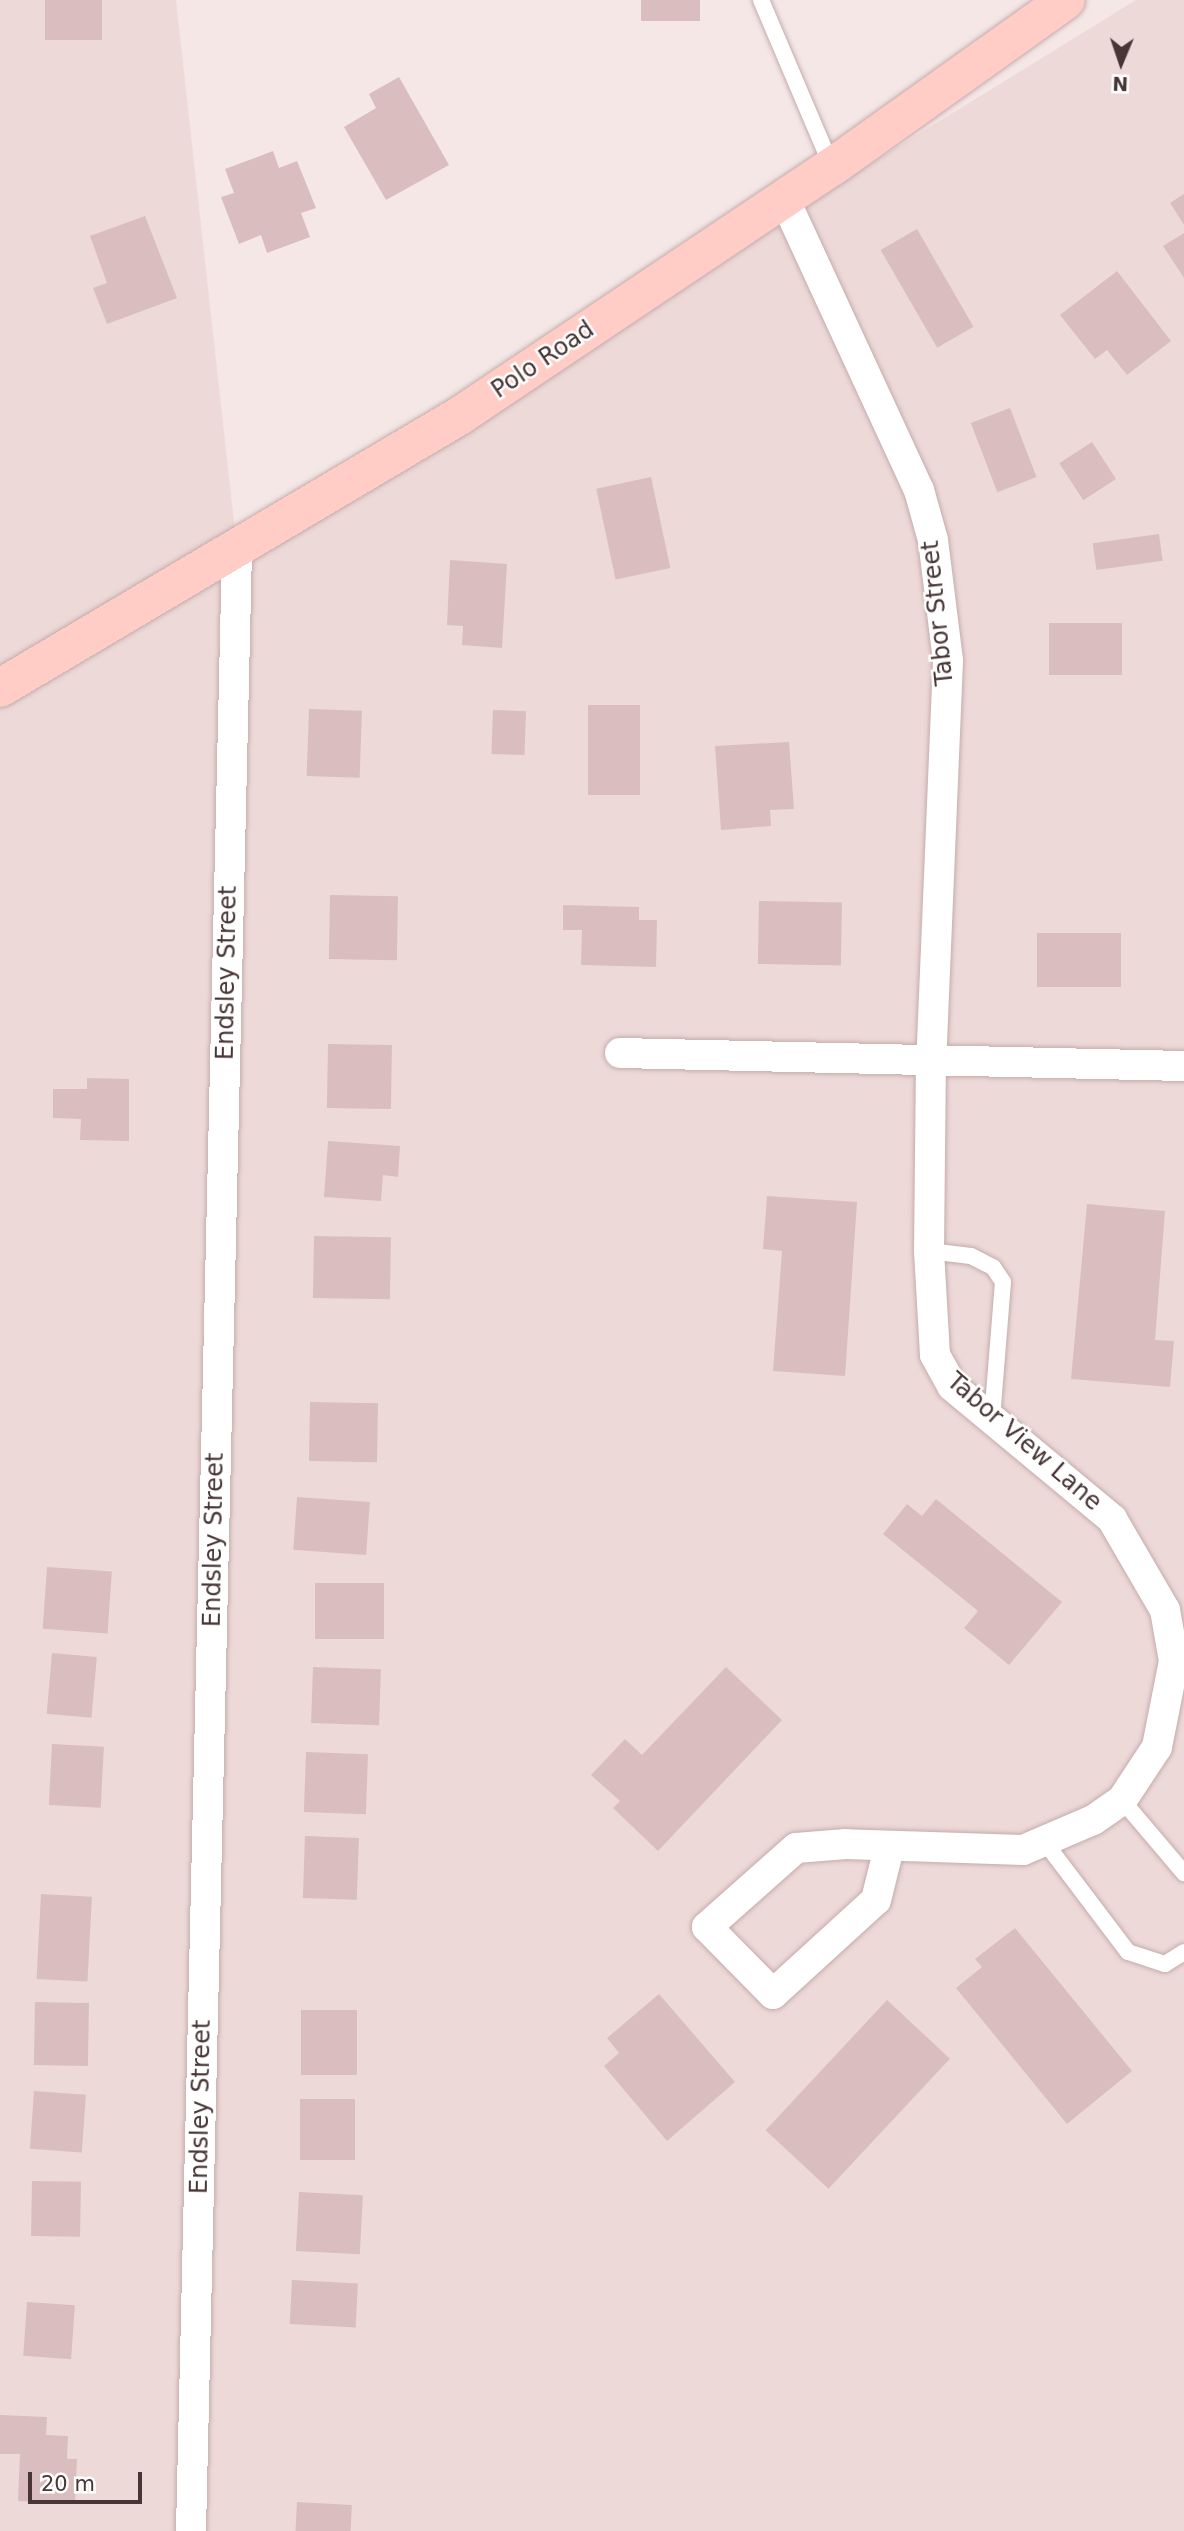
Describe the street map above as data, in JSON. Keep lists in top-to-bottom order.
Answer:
{
  "streets": {
    "main road": ["Polo Road"],
    "street": ["Tabor Street", "Endsley Street", "Tabor View Lane"]
  },
  "crossings": [
    ["Polo Road", "Tabor Street"],
    ["Polo Road", "Endsley Street"],
    ["Tabor Street", "Tabor View Lane"]
  ],
  "scale_bar": "20 m",
  "north": "bottom"
}
